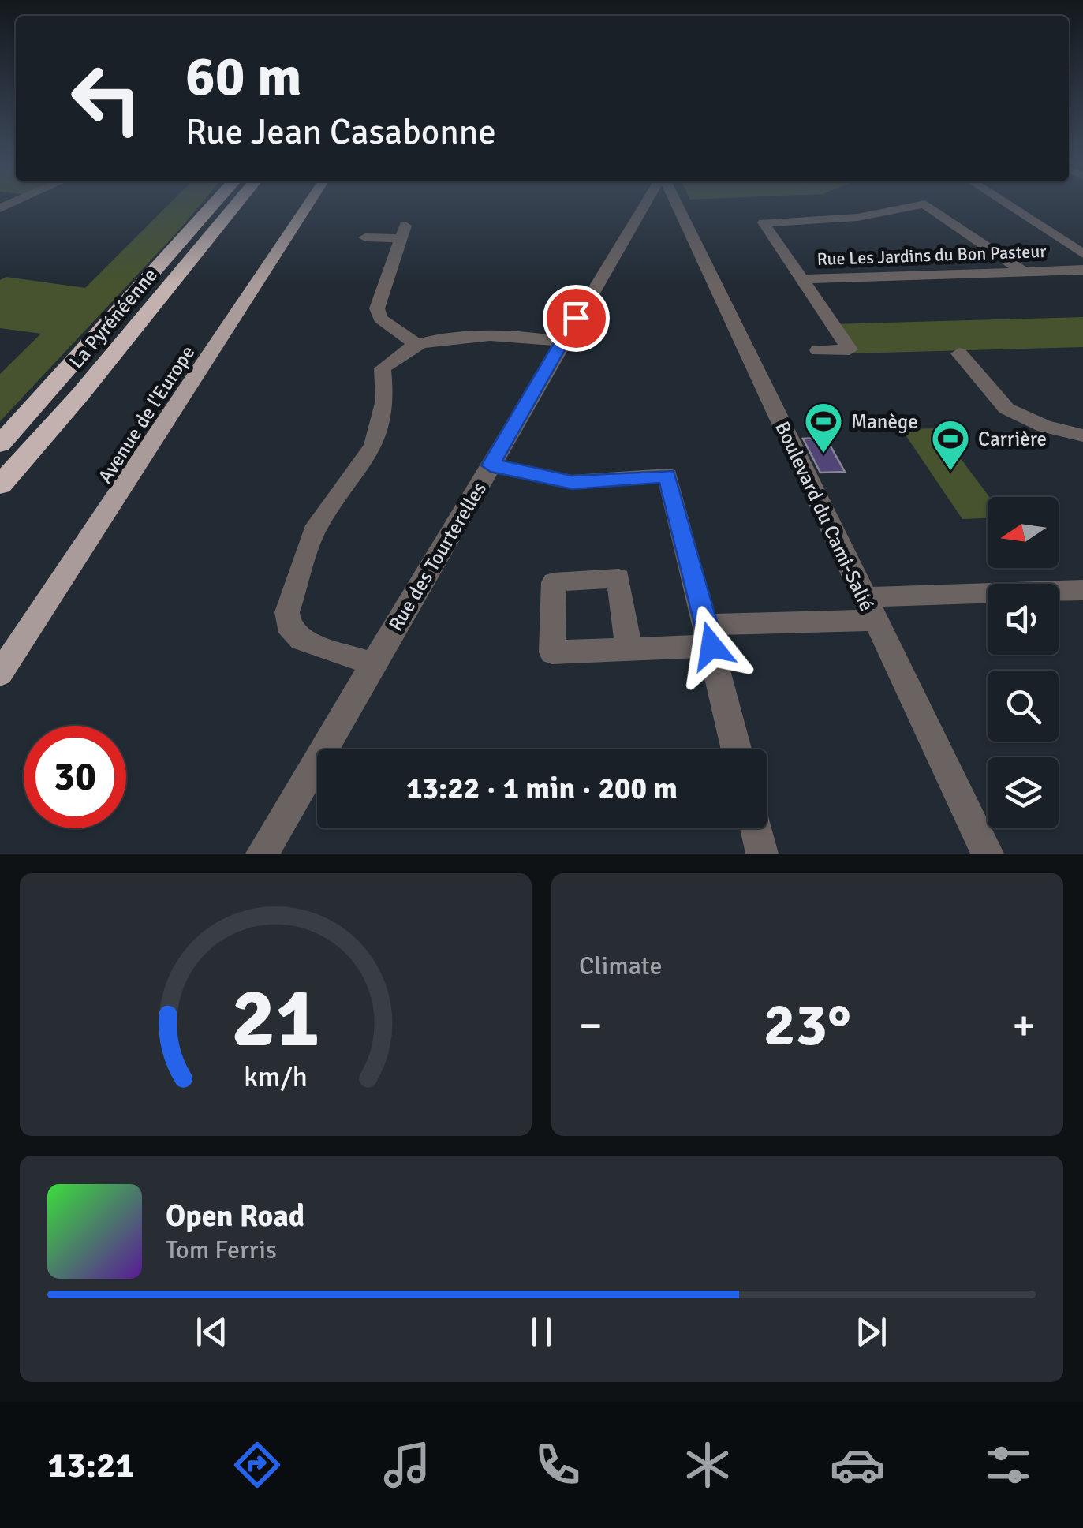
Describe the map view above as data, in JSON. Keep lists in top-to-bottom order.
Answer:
{
  "streets": {
    "highway": ["La Pyrénéenne"],
    "main road": ["Avenue de l'Europe"],
    "street": ["Rue Les Jardins du Bon Pasteur", "Boulevard du Cami-Salié", "Rue des Tourterelles"]
  },
  "places": {
    "sports": ["Manège", "Carrière"]
  },
  "north": "left",
  "page": {
    "turn": ["60 m", "Rue Jean Casabonne"],
    "limit": "30",
    "trip": "13:22 · 1 min · 200 m",
    "tile": "Climate",
    "heat": ["−", "23°", "+"],
    "song": ["Open Road", "Tom Ferris"],
    "tabs": "13:21",
    "gauge": ["21", "km/h"]
  }
}
